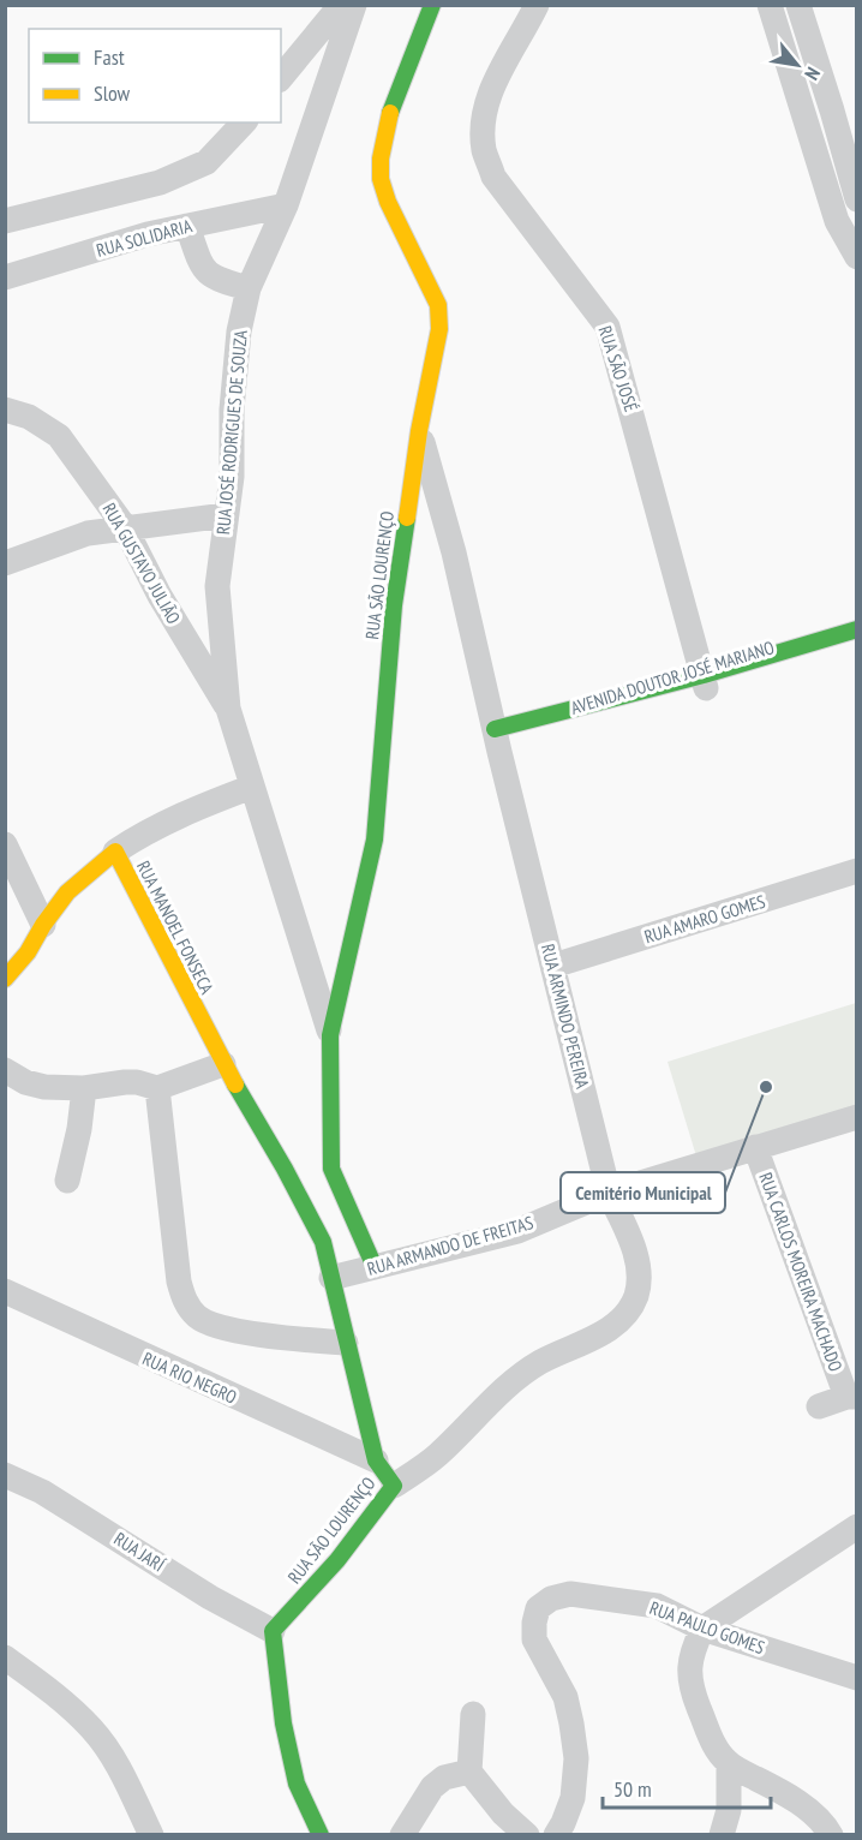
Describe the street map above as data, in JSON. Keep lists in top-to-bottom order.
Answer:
{
  "streets": {
    "street": [
      "RUA SOLIDARIA",
      "RUA SÃO JOSÉ",
      "RUA JOSÉ RODRIGUES DE SOUZA",
      "RUA GUSTAVO JULIÃO",
      "RUA SÃO LOURENÇO",
      "AVENIDA DOUTOR JOSÉ MARIANO",
      "RUA AMARO GOMES",
      "RUA MANOEL FONSECA",
      "RUA ARMINDO PEREIRA",
      "RUA ARMANDO DE FREITAS",
      "RUA CARLOS MOREIRA MACHADO",
      "RUA RIO NEGRO",
      "RUA JARÍ",
      "RUA PAULO GOMES"
    ]
  },
  "crossings": [
    ["RUA SOLIDARIA", "RUA JOSÉ RODRIGUES DE SOUZA"],
    ["RUA SÃO JOSÉ", "AVENIDA DOUTOR JOSÉ MARIANO"],
    ["RUA JOSÉ RODRIGUES DE SOUZA", "RUA GUSTAVO JULIÃO"],
    ["RUA JOSÉ RODRIGUES DE SOUZA", "RUA SÃO LOURENÇO"],
    ["RUA SÃO LOURENÇO", "RUA MANOEL FONSECA"],
    ["RUA SÃO LOURENÇO", "RUA ARMINDO PEREIRA"],
    ["RUA SÃO LOURENÇO", "RUA ARMANDO DE FREITAS"],
    ["RUA SÃO LOURENÇO", "RUA RIO NEGRO"],
    ["RUA SÃO LOURENÇO", "RUA JARÍ"],
    ["RUA AMARO GOMES", "RUA ARMINDO PEREIRA"],
    ["RUA ARMINDO PEREIRA", "RUA ARMANDO DE FREITAS"],
    ["RUA ARMANDO DE FREITAS", "RUA CARLOS MOREIRA MACHADO"]
  ],
  "places": ["Cemitério Municipal"],
  "legend": ["Fast", "Slow"],
  "scale_bar": "50 m",
  "north": "bottom right"
}
